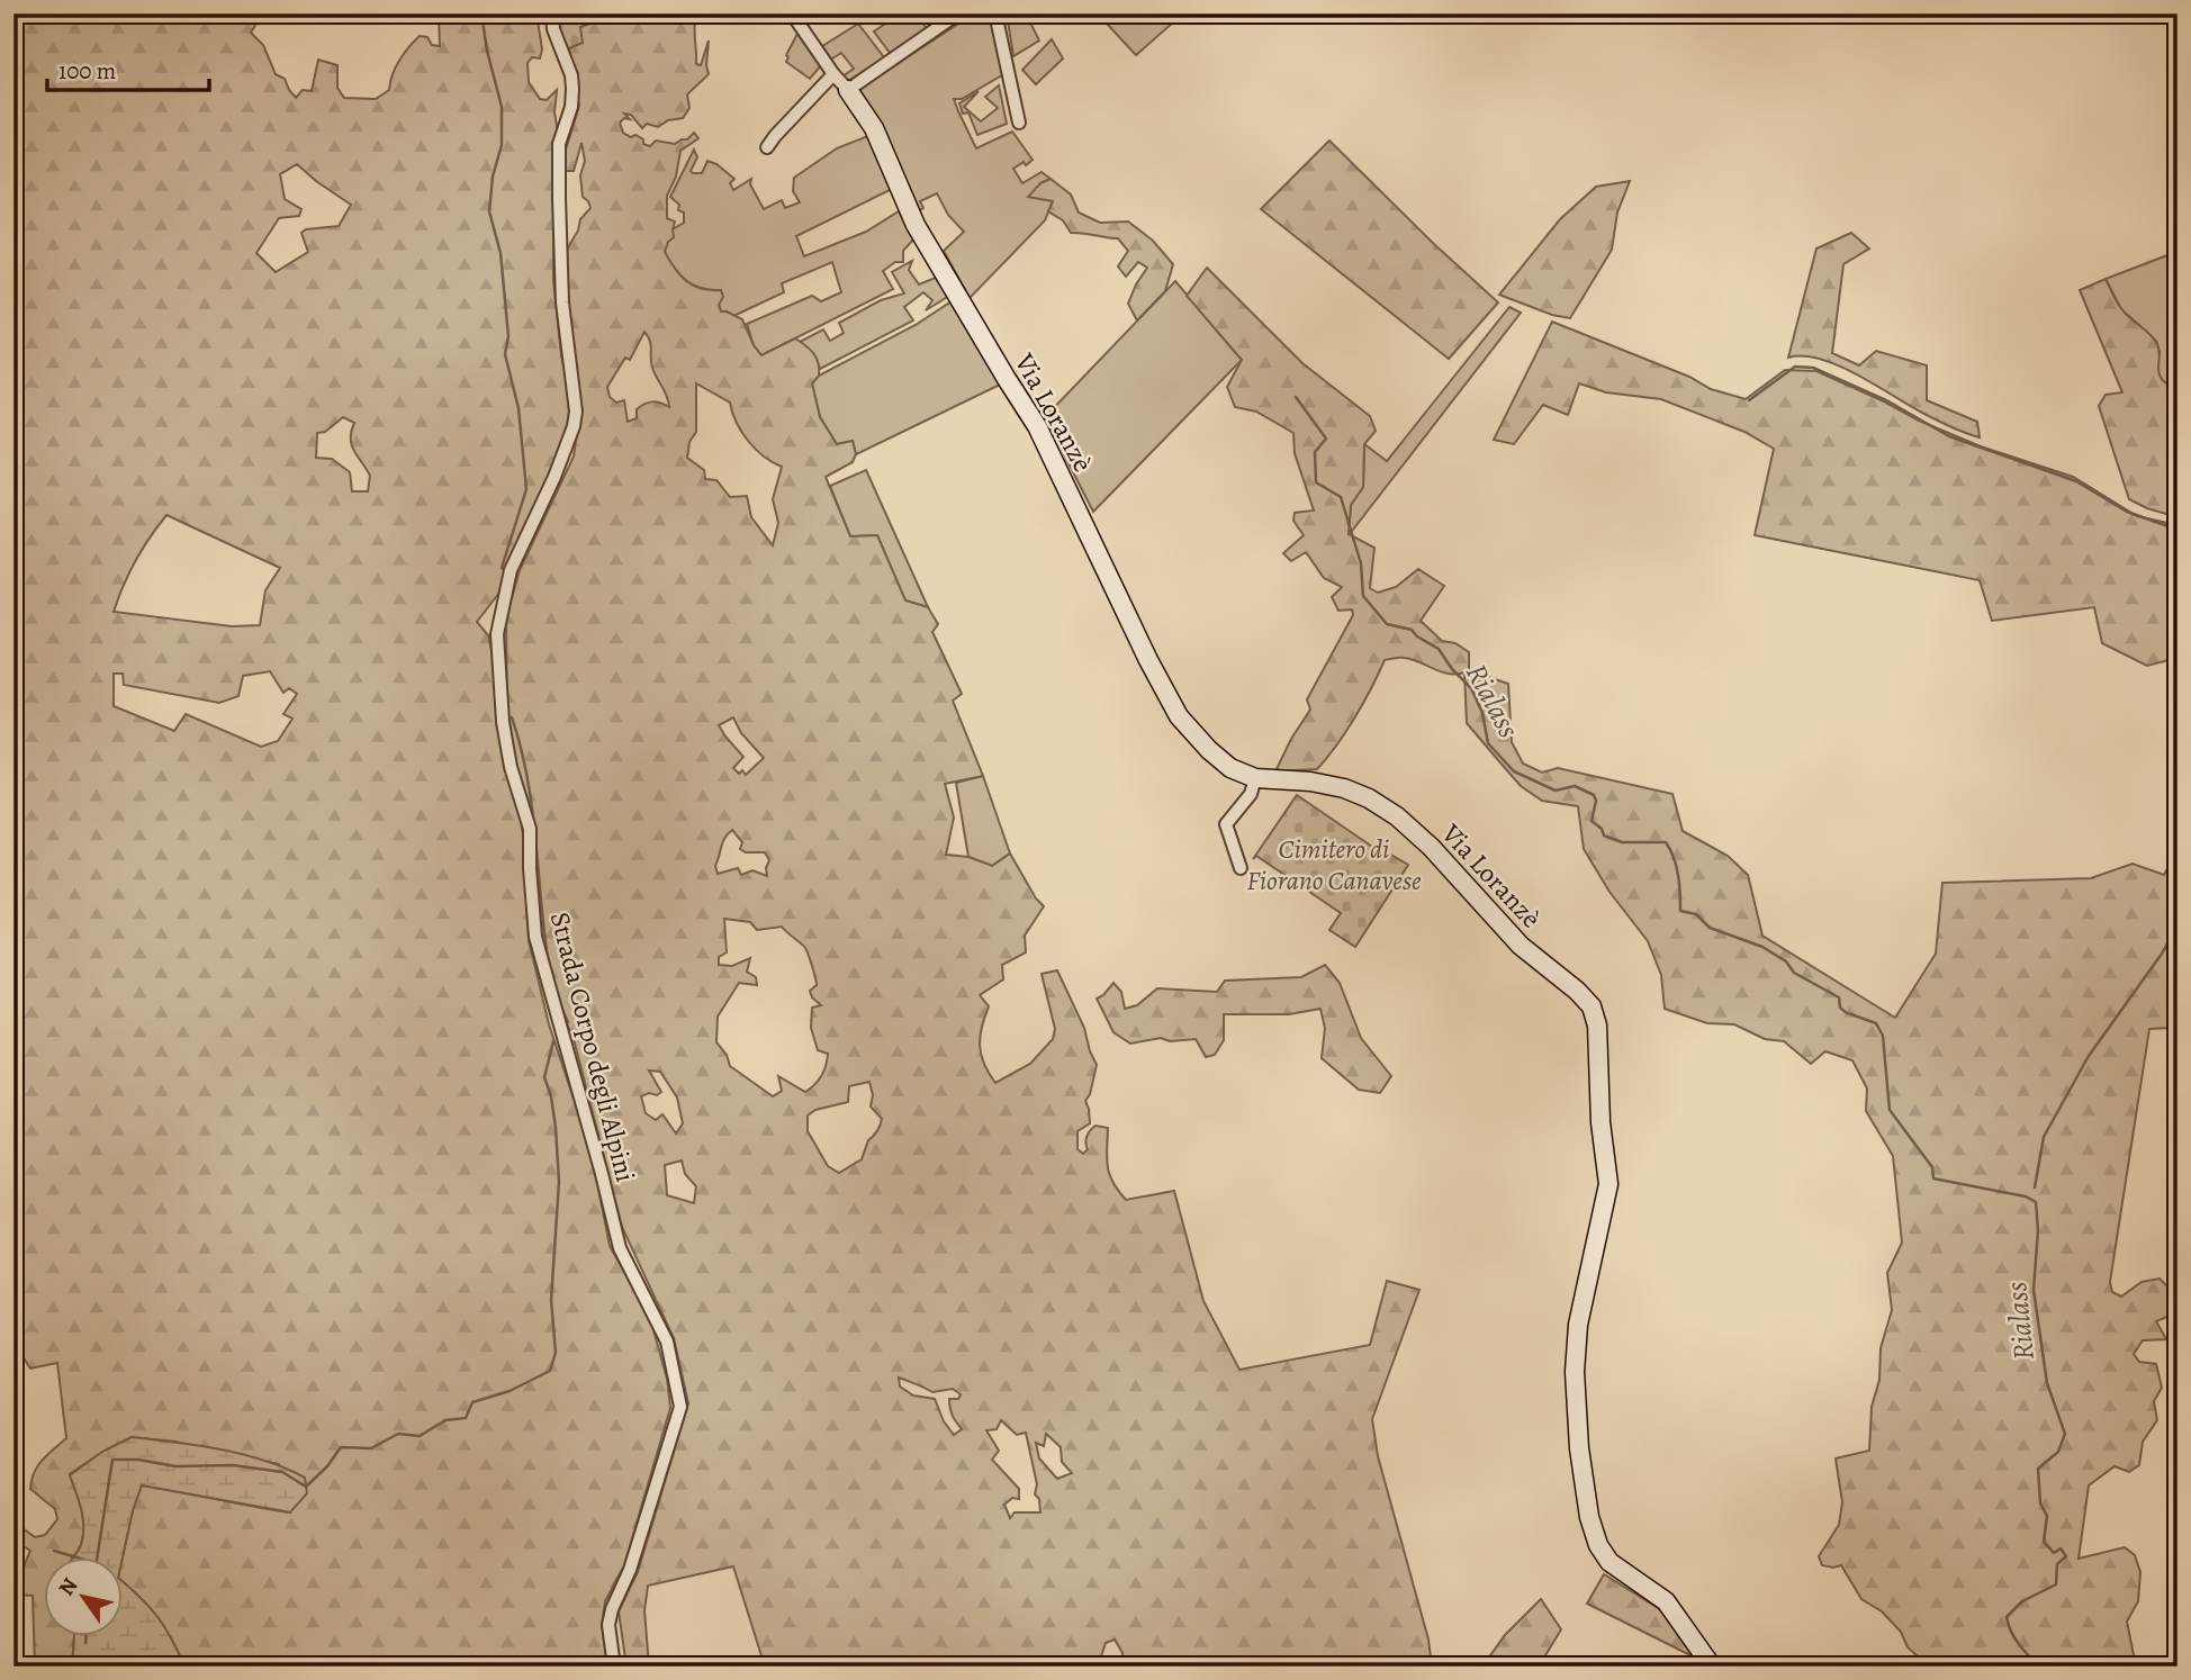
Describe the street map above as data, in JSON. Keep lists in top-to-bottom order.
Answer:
{
  "streets": {
    "street": ["Via Loranzè", "Strada Corpo degli Alpini"]
  },
  "water": ["Rialass"],
  "parks": ["Cimitero di Fiorano Canavese"],
  "scale_bar": "100 m",
  "north": "top left"
}
